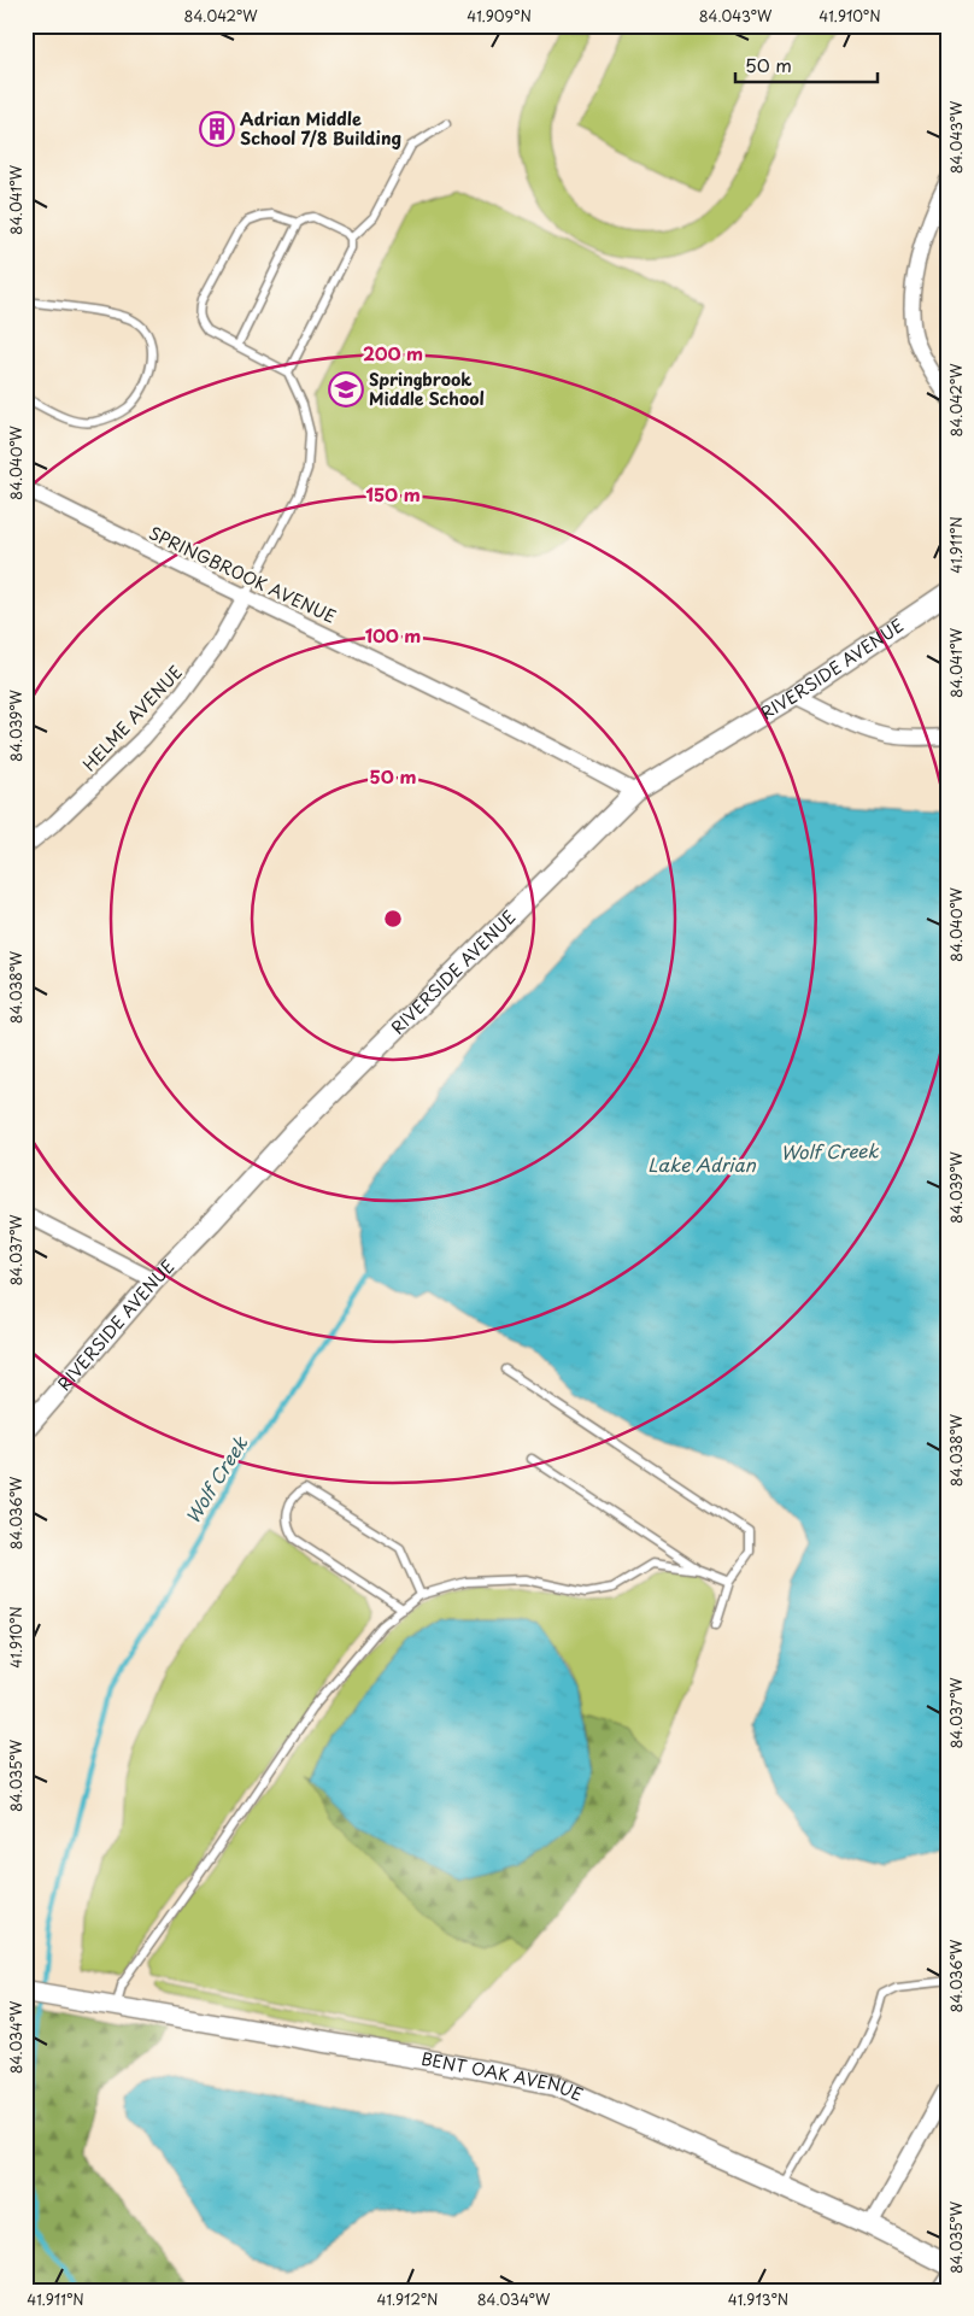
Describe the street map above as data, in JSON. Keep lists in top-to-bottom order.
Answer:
{
  "streets": {
    "street": [
      "SPRINGBROOK AVENUE",
      "RIVERSIDE AVENUE",
      "HELME AVENUE",
      "BENT OAK AVENUE"
    ]
  },
  "crossings": [
    ["SPRINGBROOK AVENUE", "RIVERSIDE AVENUE"],
    ["SPRINGBROOK AVENUE", "HELME AVENUE"]
  ],
  "water": ["Wolf Creek", "Lake Adrian"],
  "places": {
    "building": ["Adrian Middle School 7/8 Building"],
    "school or university": ["Springbrook Middle School"]
  },
  "scale_bar": "50 m",
  "coordinates": [
    "84.042°W",
    "41.909°N",
    "84.043°W",
    "41.910°N",
    "84.041°W",
    "84.040°W",
    "41.911°N",
    "84.039°W",
    "84.038°W",
    "84.037°W",
    "84.036°W",
    "84.035°W",
    "84.034°W",
    "41.912°N",
    "41.913°N"
  ],
  "rings": [
    "200 m",
    "150 m",
    "100 m",
    "50 m"
  ]
}
